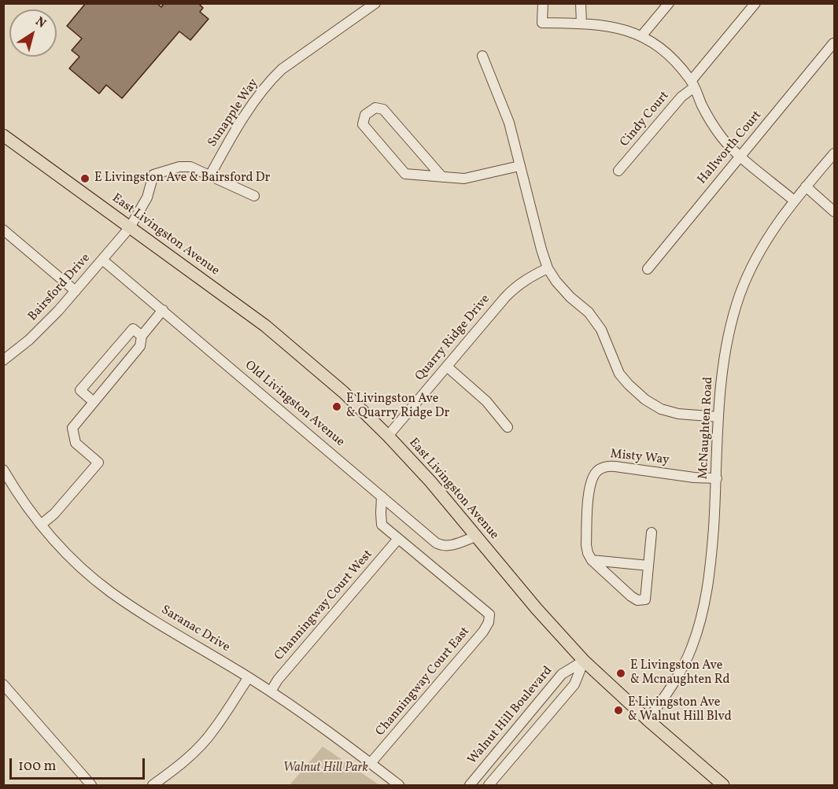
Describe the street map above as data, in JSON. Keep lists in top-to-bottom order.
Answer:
{
  "streets": {
    "main road": ["East Livingston Avenue"],
    "street": [
      "Sunapple Way",
      "Cindy Court",
      "Hallworth Court",
      "Bairsford Drive",
      "Quarry Ridge Drive",
      "Old Livingston Avenue",
      "McNaughten Road",
      "Misty Way",
      "Channingway Court West",
      "Saranac Drive",
      "Channingway Court East",
      "Walnut Hill Boulevard"
    ]
  },
  "crossings": [
    ["Sunapple Way", "Bairsford Drive"],
    ["East Livingston Avenue", "Bairsford Drive"],
    ["East Livingston Avenue", "Quarry Ridge Drive"],
    ["East Livingston Avenue", "Old Livingston Avenue"],
    ["East Livingston Avenue", "McNaughten Road"],
    ["East Livingston Avenue", "Walnut Hill Boulevard"],
    ["Bairsford Drive", "Old Livingston Avenue"],
    ["McNaughten Road", "Misty Way"],
    ["Channingway Court West", "Saranac Drive"],
    ["Channingway Court West", "Channingway Court East"],
    ["Saranac Drive", "Channingway Court East"]
  ],
  "parks": ["Walnut Hill Park"],
  "places": [
    "E Livingston Ave & Bairsford Dr",
    "E Livingston Ave & Quarry Ridge Dr",
    "E Livingston Ave & Mcnaughten Rd",
    "E Livingston Ave & Walnut Hill Blvd"
  ],
  "scale_bar": "100 m",
  "north": "top right"
}
